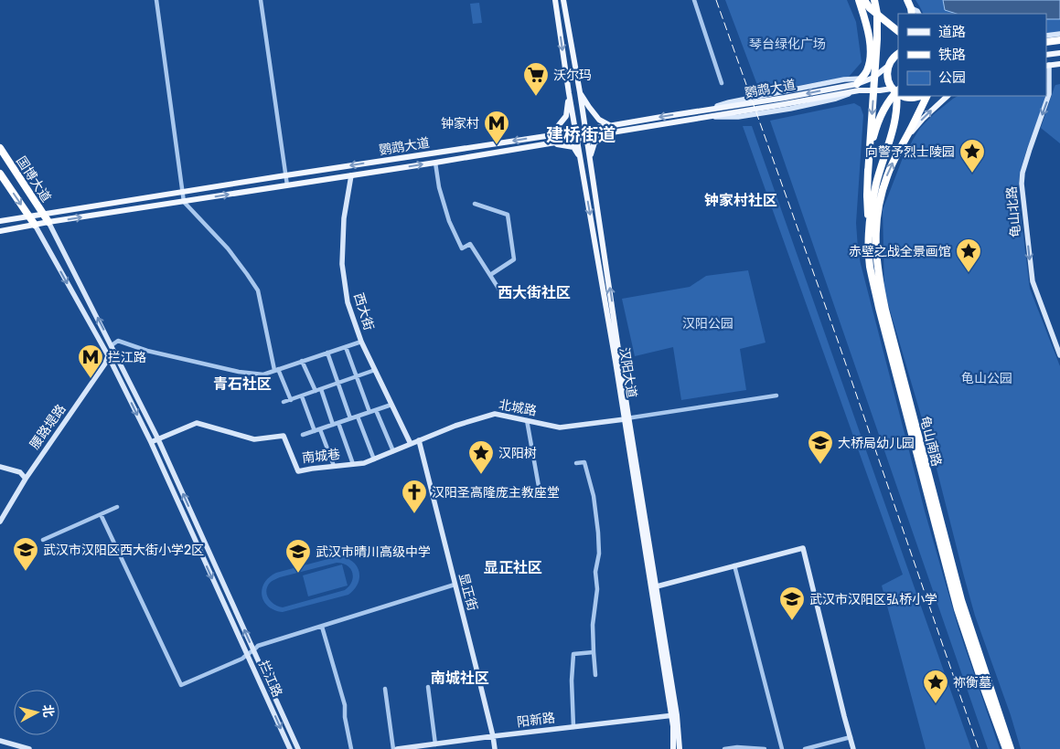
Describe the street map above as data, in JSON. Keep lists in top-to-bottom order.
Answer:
{
  "streets": {
    "highway": ["国博大道", "龟山南路"],
    "main road": ["鹦鹉大道", "汉阳大道"],
    "street": [
      "龟山北路",
      "西大街",
      "北城路",
      "腰路堤路",
      "南城巷",
      "显正街",
      "拦江路",
      "阳新路"
    ]
  },
  "crossings": [
    ["鹦鹉大道", "国博大道"],
    ["鹦鹉大道", "西大街"],
    ["鹦鹉大道", "汉阳大道"],
    ["鹦鹉大道", "拦江路"],
    ["国博大道", "拦江路"],
    ["西大街", "北城路"],
    ["西大街", "南城巷"],
    ["汉阳大道", "北城路"],
    ["汉阳大道", "阳新路"],
    ["北城路", "南城巷"],
    ["北城路", "显正街"],
    ["腰路堤路", "拦江路"],
    ["南城巷", "拦江路"],
    ["显正街", "阳新路"]
  ],
  "one_way": ["龟山北路"],
  "districts": [
    "建桥街道",
    "钟家村社区",
    "西大街社区",
    "青石社区",
    "显正社区",
    "南城社区"
  ],
  "parks": ["琴台绿化广场", "汉阳公园", "龟山公园"],
  "places": {
    "supermarket": ["沃尔玛"],
    "metro station": ["钟家村", "拦江路"],
    "place": [
      "向警予烈士陵园",
      "赤壁之战全景画馆",
      "汉阳树",
      "祢衡墓"
    ],
    "school or university": [
      "大桥局幼儿园",
      "武汉市汉阳区西大街小学2区",
      "武汉市晴川高级中学",
      "武汉市汉阳区弘桥小学"
    ],
    "church": ["汉阳圣高隆庞主教座堂"]
  },
  "legend": ["道路", "铁路", "公园"],
  "north": "right"
}
